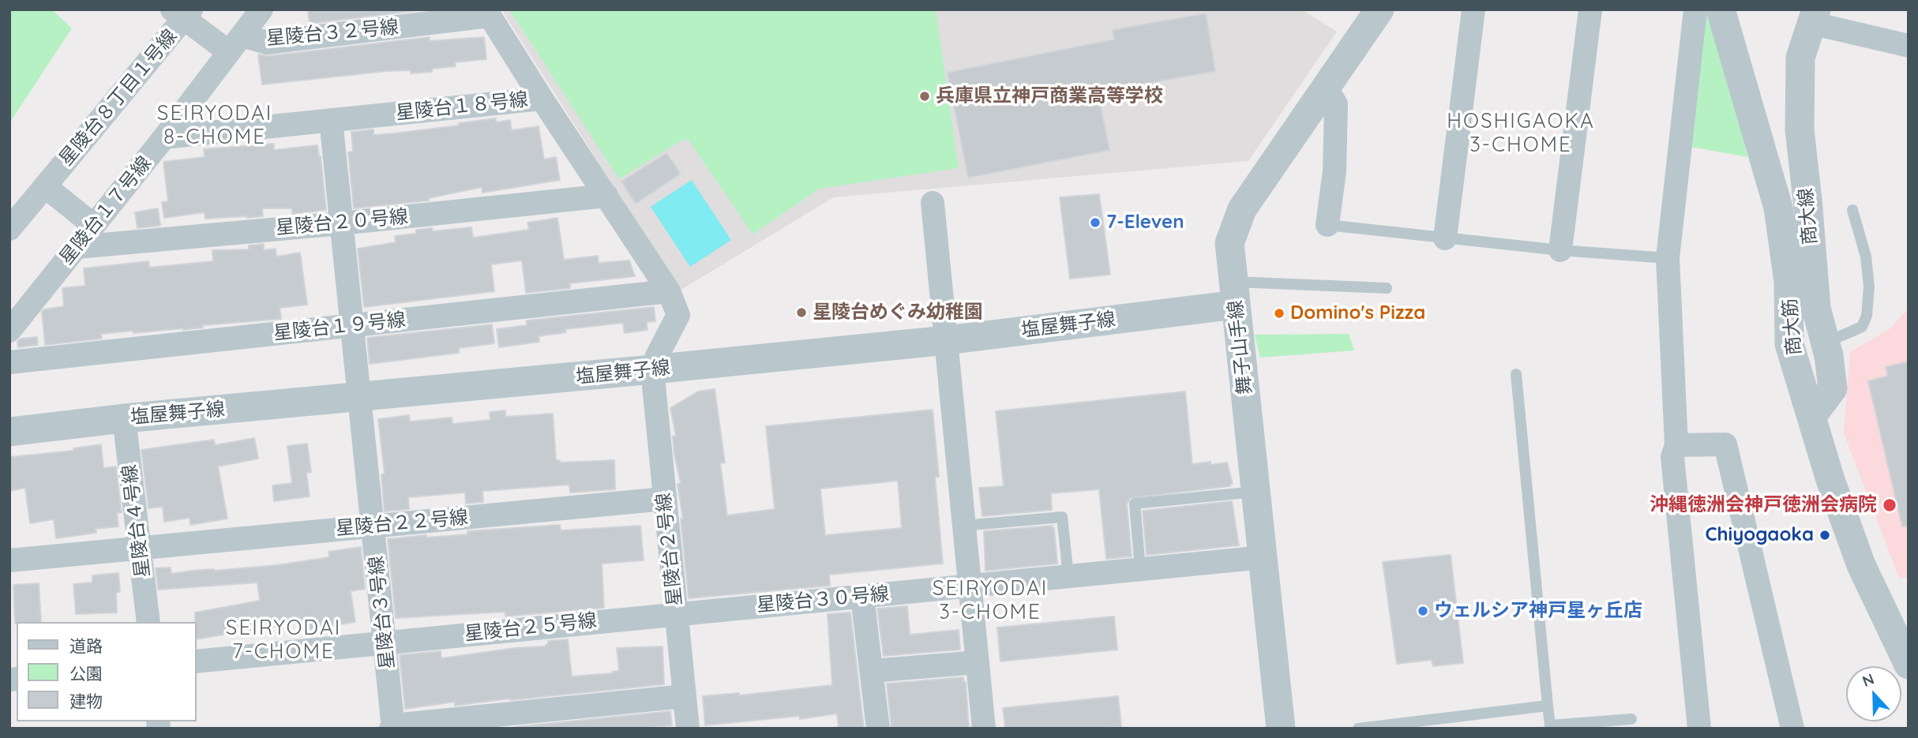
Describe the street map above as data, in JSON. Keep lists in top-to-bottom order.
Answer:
{
  "streets": {
    "street": [
      "星陵台３２号線",
      "星陵台８丁目１号線",
      "星陵台１８号線",
      "星陵台１７号線",
      "商大線",
      "星陵台２０号線",
      "塩屋舞子線",
      "星陵台１９号線",
      "商大筋",
      "舞子山手線",
      "星陵台４号線",
      "星陵台２２号線",
      "星陵台２号線",
      "星陵台３０号線",
      "星陵台３号線",
      "星陵台２５号線"
    ]
  },
  "crossings": [
    ["星陵台３２号線", "星陵台１７号線"],
    ["星陵台１８号線", "星陵台１７号線"],
    ["星陵台１８号線", "星陵台２０号線"],
    ["星陵台１８号線", "塩屋舞子線"],
    ["星陵台１８号線", "星陵台１９号線"],
    ["星陵台１８号線", "星陵台２号線"],
    ["星陵台１８号線", "星陵台３号線"],
    ["星陵台１７号線", "星陵台２０号線"],
    ["商大線", "商大筋"],
    ["星陵台２０号線", "星陵台３号線"],
    ["塩屋舞子線", "舞子山手線"],
    ["塩屋舞子線", "星陵台４号線"],
    ["塩屋舞子線", "星陵台２号線"],
    ["塩屋舞子線", "星陵台３号線"],
    ["星陵台１９号線", "星陵台３号線"],
    ["舞子山手線", "星陵台３０号線"],
    ["星陵台４号線", "星陵台２２号線"],
    ["星陵台２２号線", "星陵台２号線"],
    ["星陵台２２号線", "星陵台３号線"],
    ["星陵台２号線", "星陵台３０号線"],
    ["星陵台２号線", "星陵台２５号線"],
    ["星陵台３０号線", "星陵台２５号線"],
    ["星陵台３号線", "星陵台２５号線"]
  ],
  "districts": [
    "SEIRYODAI 8-CHOME",
    "HOSHIGAOKA 3-CHOME",
    "SEIRYODAI 3-CHOME",
    "SEIRYODAI 7-CHOME"
  ],
  "places": [
    "兵庫県立神戸商業高等学校",
    "7-Eleven",
    "星陵台めぐみ幼稚園",
    "Domino's Pizza",
    "沖縄徳洲会神戸徳洲会病院",
    "Chiyogaoka",
    "ウェルシア神戸星ヶ丘店"
  ],
  "legend": ["道路", "公園", "建物"],
  "north": "top"
}
